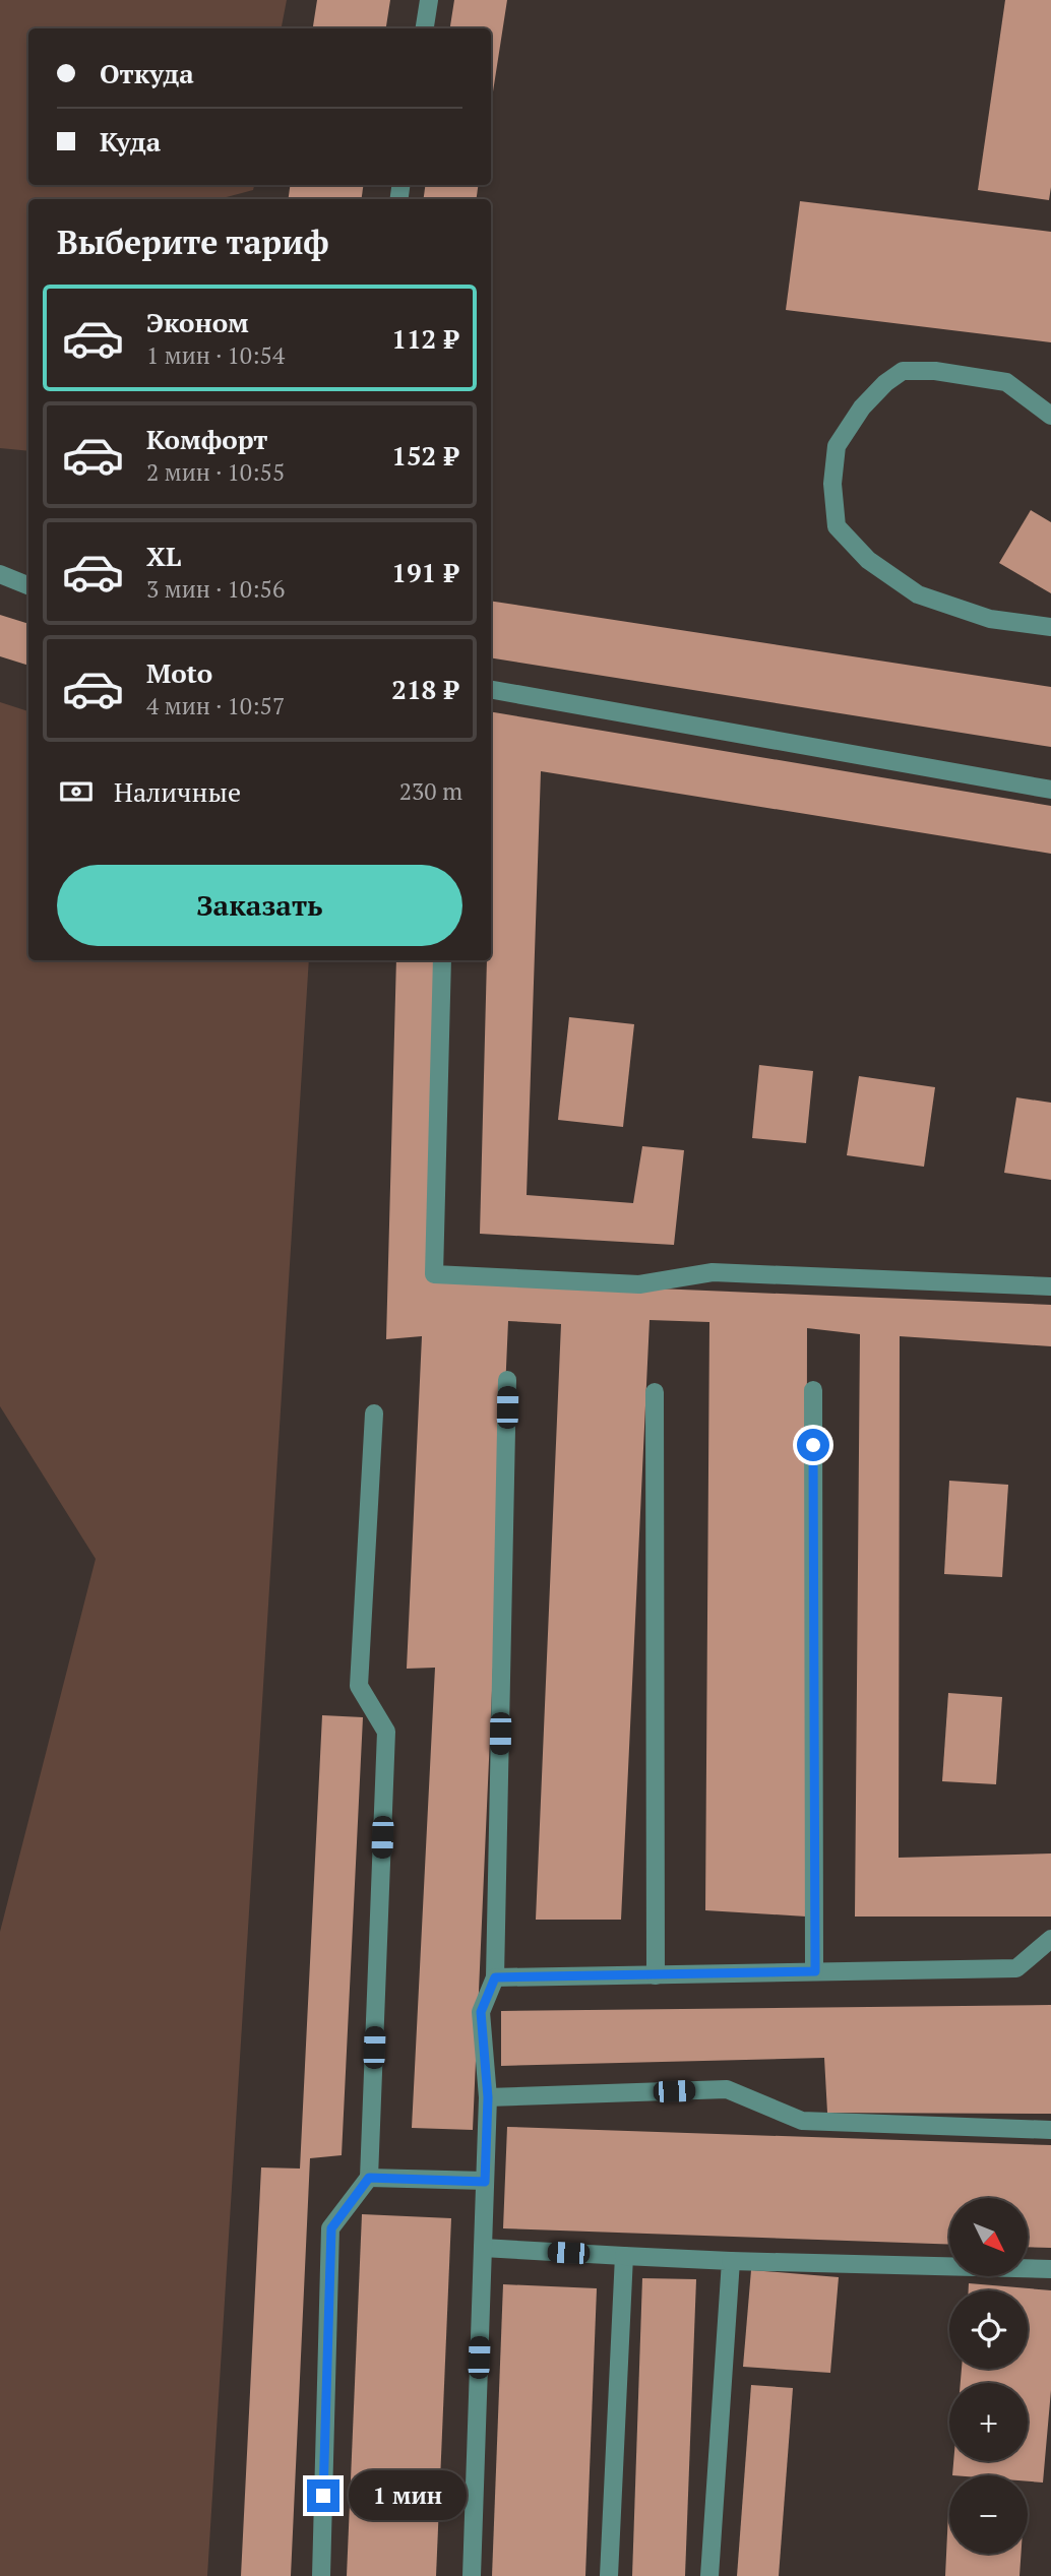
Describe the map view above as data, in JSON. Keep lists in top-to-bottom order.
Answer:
{
  "north": "bottom right",
  "page": {
    "banner": ["Откуда", "Куда"],
    "heading": "Выберите тариф",
    "list": [
      {
        "name": "Эконом",
        "note": "1 мин · 10:54",
        "value": "112 ₽"
      },
      {
        "name": "Комфорт",
        "note": "2 мин · 10:55",
        "value": "152 ₽"
      },
      {
        "name": "XL",
        "note": "3 мин · 10:56",
        "value": "191 ₽"
      },
      {
        "name": "Moto",
        "note": "4 мин · 10:57",
        "value": "218 ₽"
      }
    ],
    "pay": ["Наличные", "230 m"],
    "buttons": "Заказать",
    "map_buttons": ["+", "−"],
    "bubble": "1 мин"
  }
}
